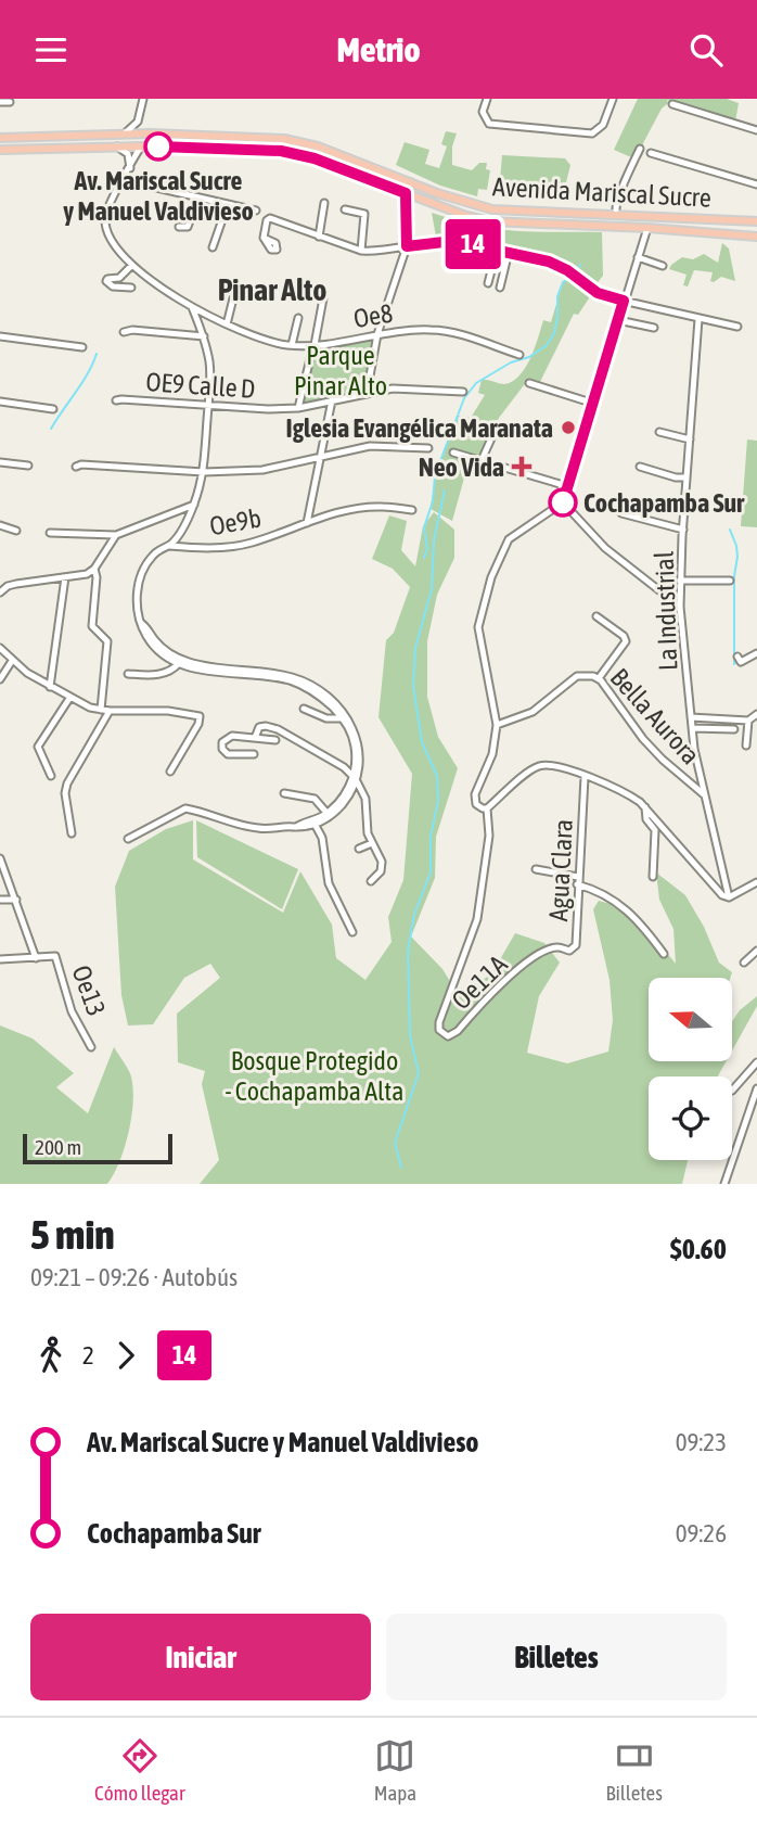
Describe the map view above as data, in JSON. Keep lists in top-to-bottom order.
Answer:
{
  "streets": {
    "main road": ["Avenida Mariscal Sucre"],
    "street": [
      "Oe8",
      "OE9 Calle D",
      "Oe9b",
      "La Industrial",
      "Bella Aurora",
      "Agua Clara",
      "Oe11A",
      "Oe13"
    ]
  },
  "crossings": [
    ["La Industrial", "Bella Aurora"],
    ["Agua Clara", "Oe11A"]
  ],
  "districts": ["Pinar Alto"],
  "parks": ["Parque Pinar Alto", "Bosque Protegido - Cochapamba Alta"],
  "places": {
    "other": ["Av. Mariscal Sucre y Manuel Valdivieso", "Iglesia Evangélica Maranata", "Cochapamba Sur"],
    "health": ["Neo Vida"]
  },
  "lines": ["bus line 14"],
  "scale_bar": "200 m",
  "north": "left",
  "page": {
    "header": "Metrio",
    "on_map": "14",
    "scale": "200 m",
    "heading": ["5 min", "09:21 – 09:26 · Autobús", "$0.60"],
    "legs": ["2", "14"],
    "list": [
      {
        "name": "Av. Mariscal Sucre y Manuel Valdivieso",
        "value": "09:23"
      },
      {
        "name": "Cochapamba Sur",
        "value": "09:26"
      }
    ],
    "buttons": ["Iniciar", "Billetes"],
    "tabs": ["Cómo llegar", "Mapa", "Billetes"]
  }
}
